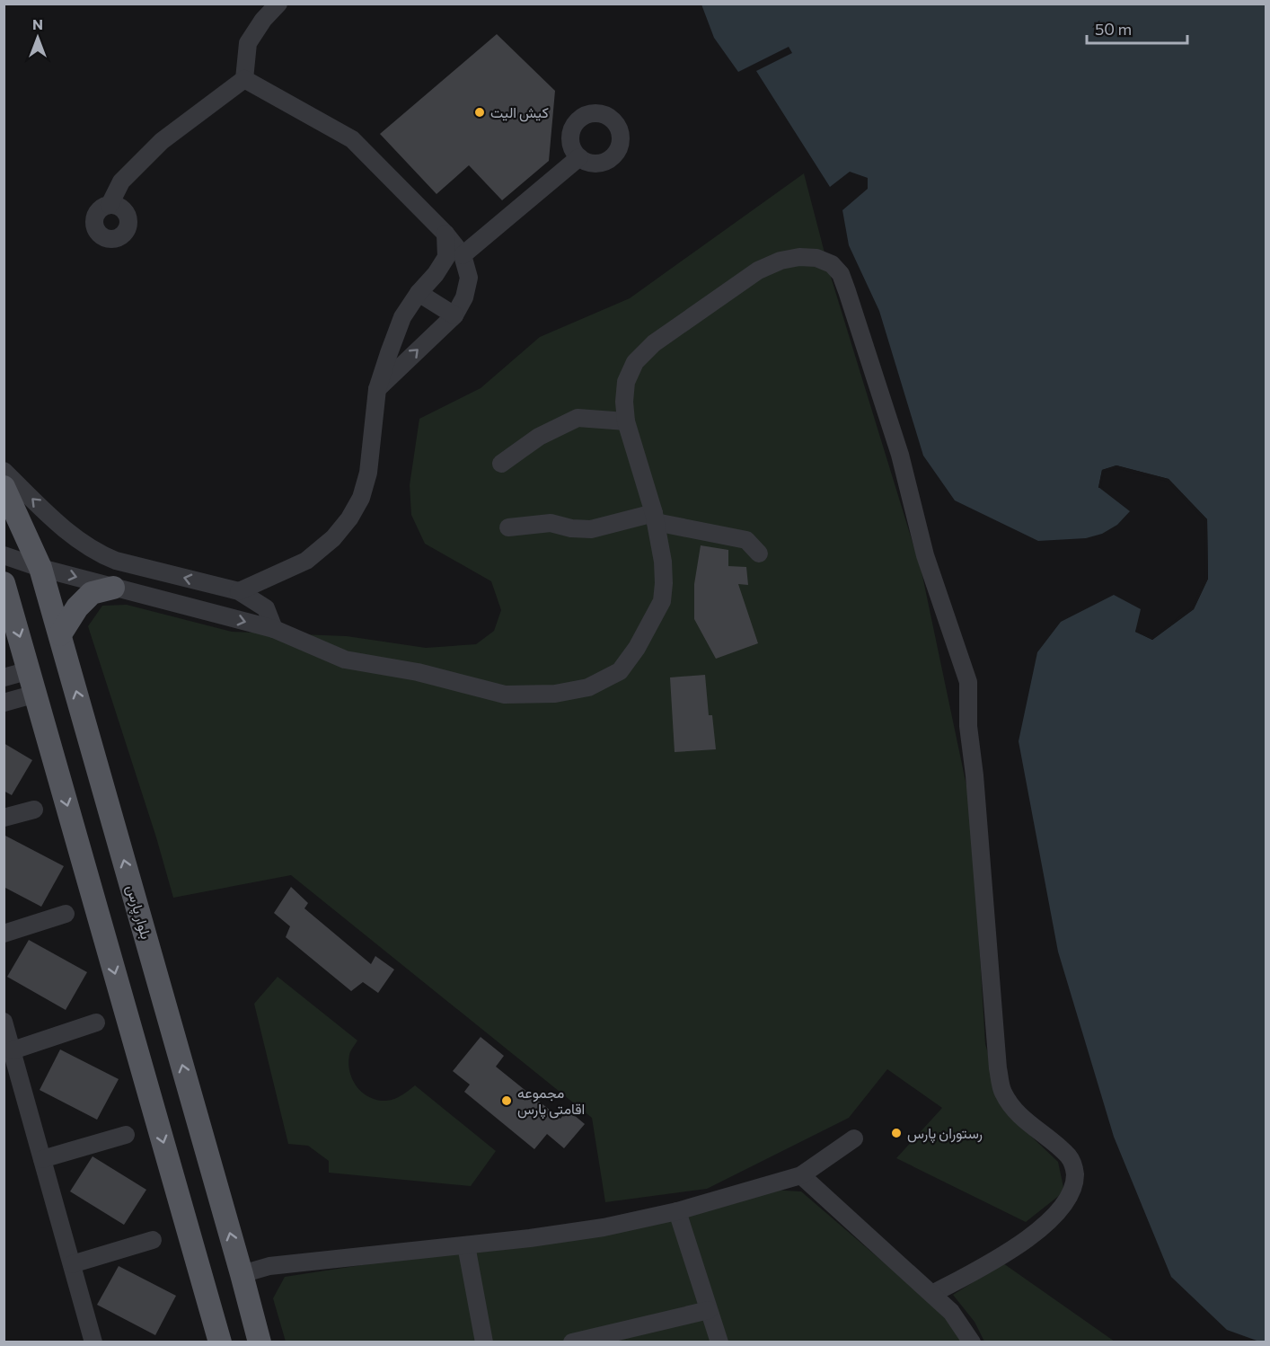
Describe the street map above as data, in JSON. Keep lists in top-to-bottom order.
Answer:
{
  "streets": {
    "main road": ["بلوار پارس"]
  },
  "places": ["کیش الیت", "مجموعه اقامتی پارس", "رستوران پارس"],
  "scale_bar": "50 m",
  "north": "top"
}
